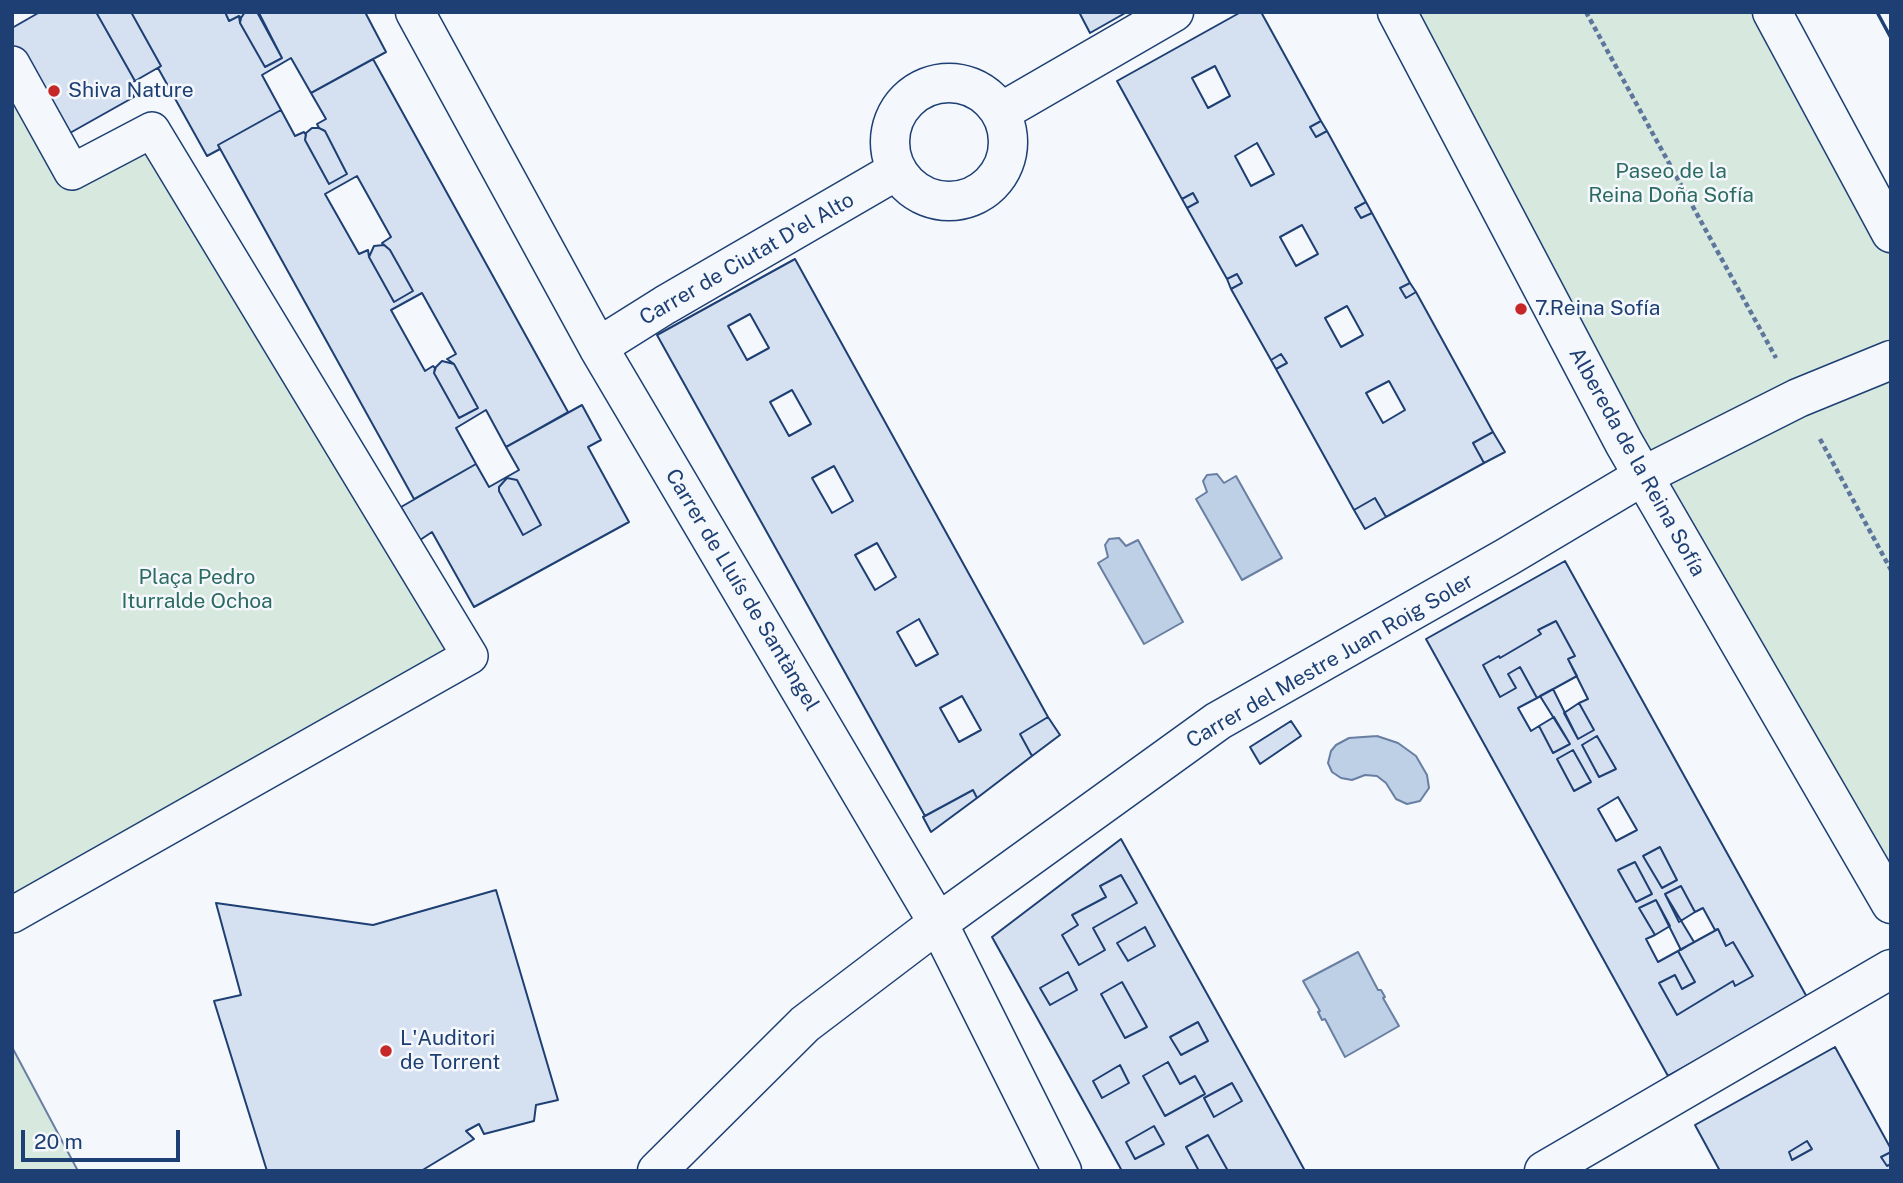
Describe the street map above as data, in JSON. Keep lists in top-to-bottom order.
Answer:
{
  "streets": {
    "street": [
      "Carrer de Ciutat D'el Alto",
      "Albereda de la Reina Sofía",
      "Carrer de Lluís de Santàngel",
      "Carrer del Mestre Juan Roig Soler"
    ]
  },
  "crossings": [
    ["Carrer de Ciutat D'el Alto", "Carrer de Lluís de Santàngel"],
    ["Albereda de la Reina Sofía", "Carrer del Mestre Juan Roig Soler"],
    ["Carrer de Lluís de Santàngel", "Carrer del Mestre Juan Roig Soler"]
  ],
  "parks": ["Paseo de la Reina Doña Sofía", "Plaça Pedro Iturralde Ochoa"],
  "places": ["Shiva Nature", "7.Reina Sofía", "L'Auditori de Torrent"],
  "scale_bar": "20 m"
}
